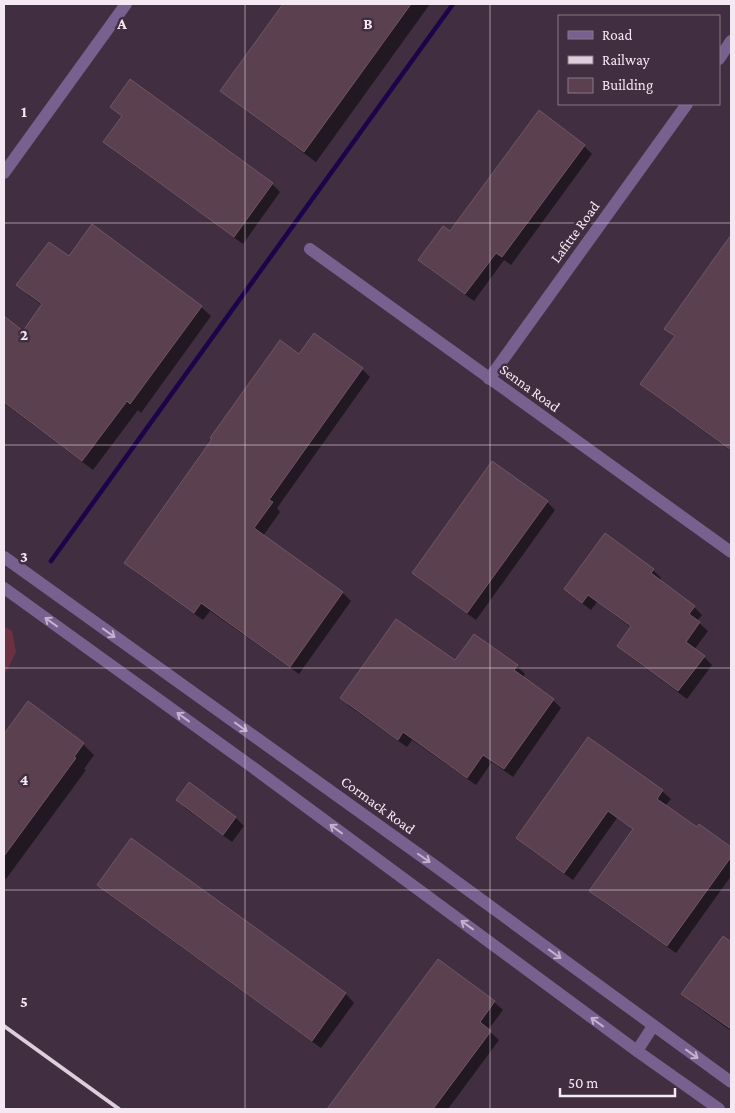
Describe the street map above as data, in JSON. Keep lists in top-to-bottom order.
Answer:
{
  "streets": {
    "street": ["Lafitte Road", "Senna Road", "Cormack Road"]
  },
  "crossings": [
    ["Lafitte Road", "Senna Road"]
  ],
  "legend": ["Road", "Railway", "Building"],
  "scale_bar": "50 m",
  "grid": {
    "columns": ["A", "B"],
    "rows": [
      "1",
      "2",
      "3",
      "4",
      "5"
    ]
  }
}
